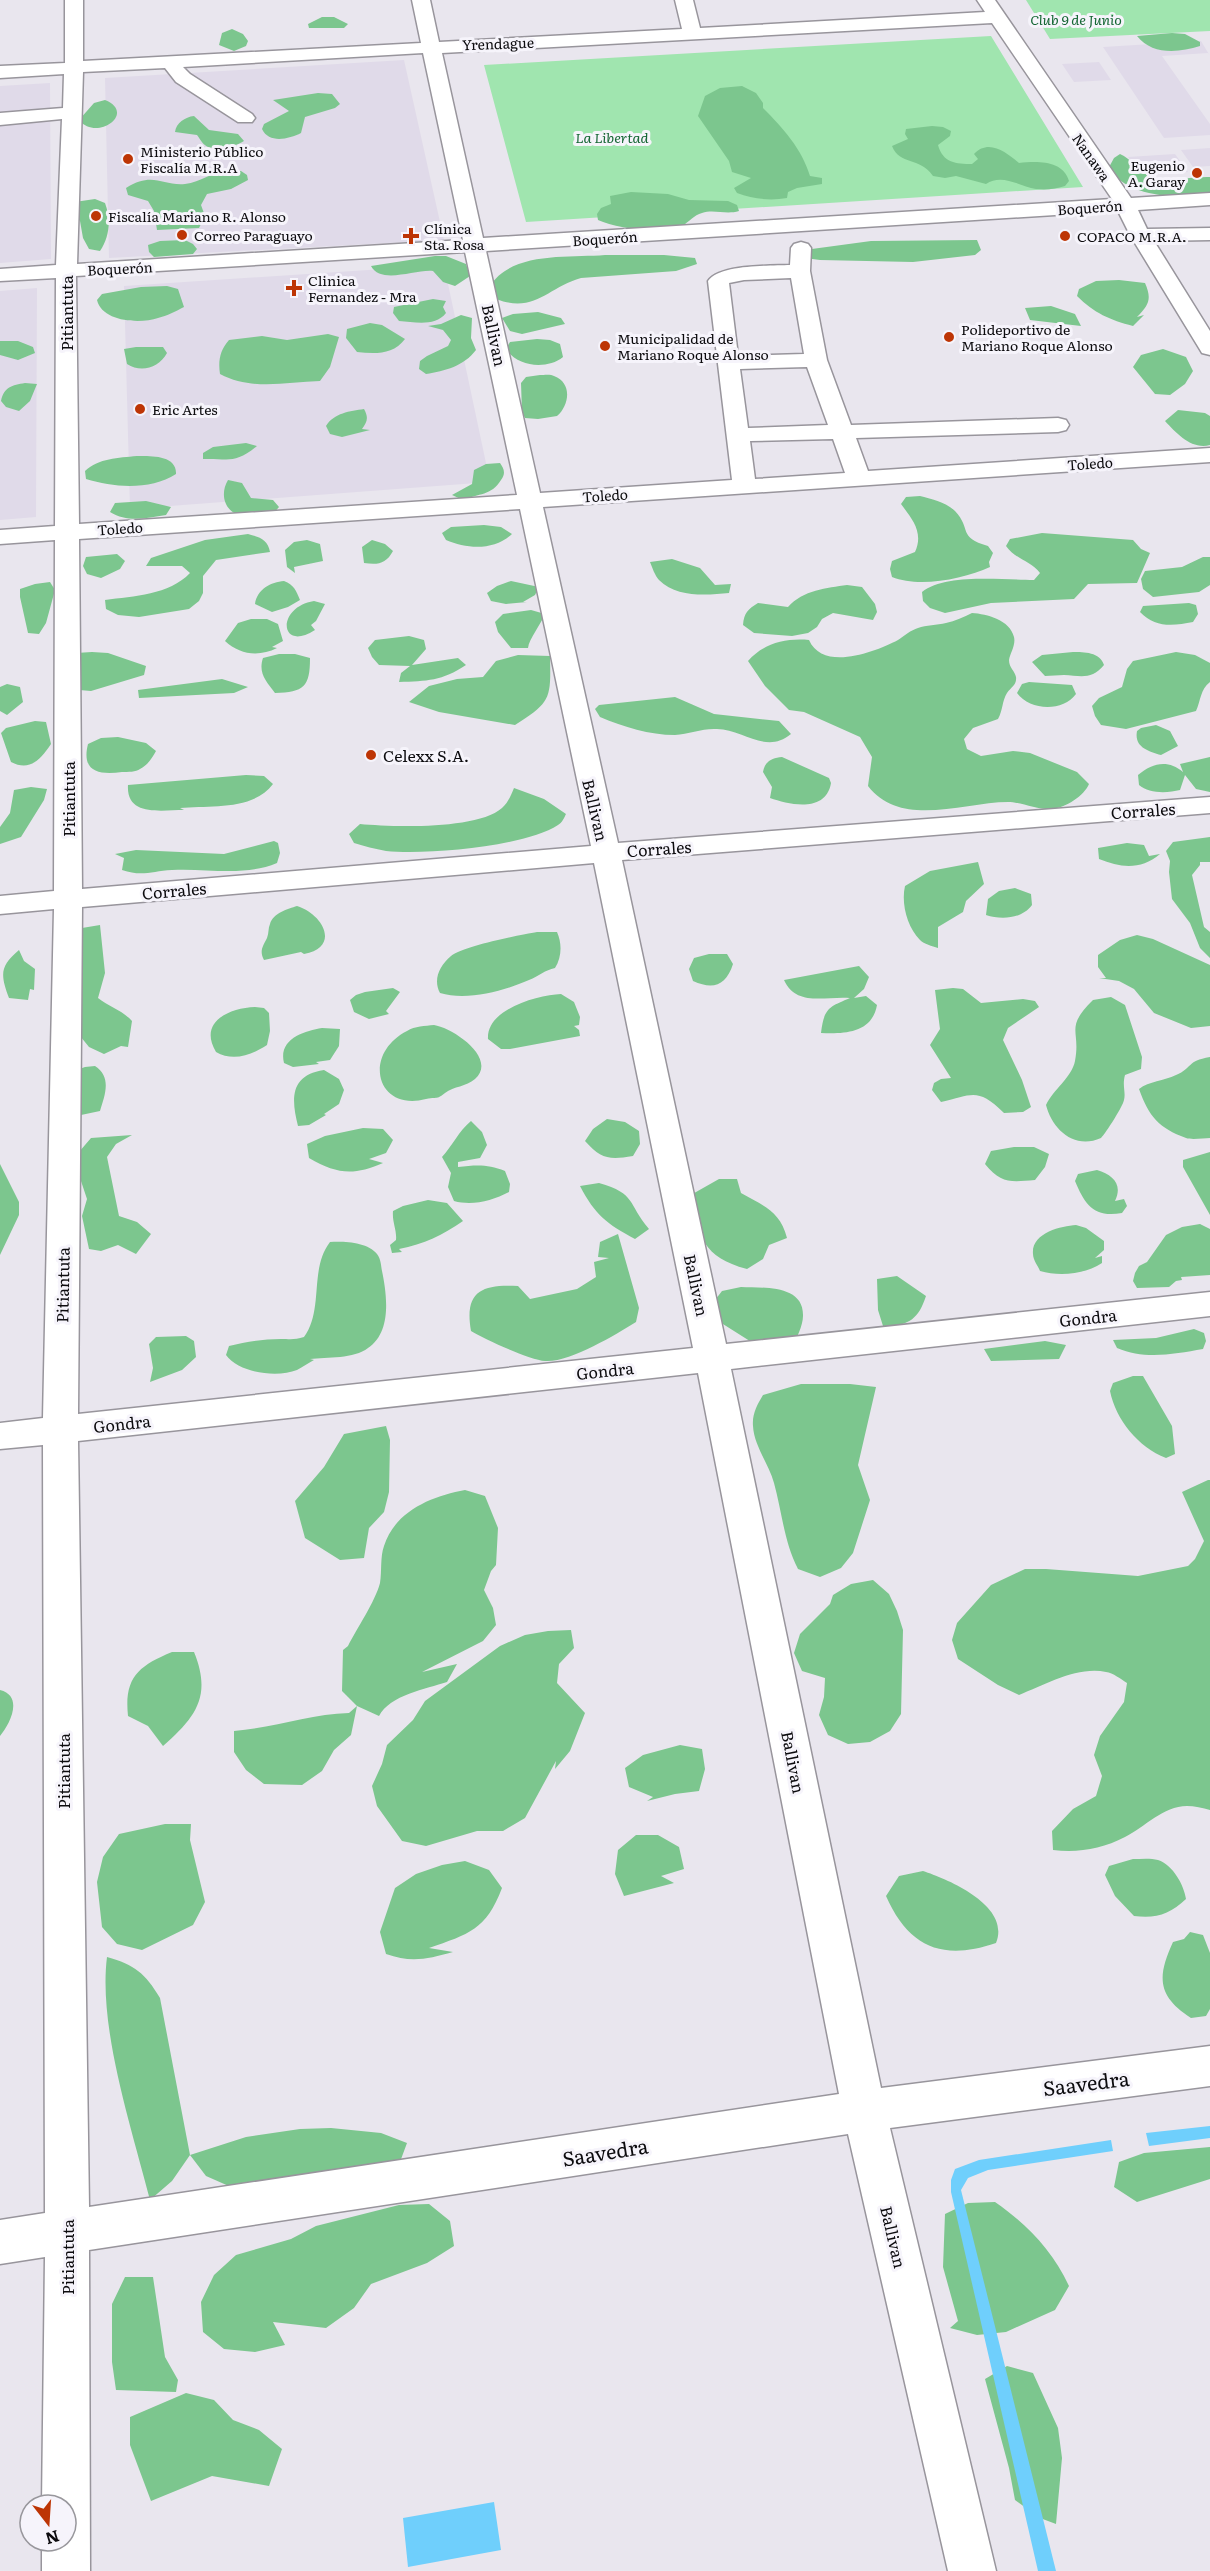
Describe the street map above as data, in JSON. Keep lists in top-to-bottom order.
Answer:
{
  "streets": {
    "street": [
      "Yrendague",
      "Nanawa",
      "Boquerón",
      "Pitiantuta",
      "Ballivan",
      "Toledo",
      "Corrales",
      "Gondra",
      "Saavedra"
    ]
  },
  "crossings": [
    ["Yrendague", "Nanawa"],
    ["Yrendague", "Pitiantuta"],
    ["Yrendague", "Ballivan"],
    ["Nanawa", "Boquerón"],
    ["Boquerón", "Pitiantuta"],
    ["Boquerón", "Ballivan"],
    ["Pitiantuta", "Toledo"],
    ["Pitiantuta", "Corrales"],
    ["Pitiantuta", "Gondra"],
    ["Pitiantuta", "Saavedra"],
    ["Ballivan", "Toledo"],
    ["Ballivan", "Corrales"],
    ["Ballivan", "Gondra"],
    ["Ballivan", "Saavedra"]
  ],
  "parks": ["Club 9 de Junio", "La Libertad"],
  "places": {
    "other": [
      "Ministerio Público Fiscalía M.R.A",
      "Eugenio A. Garay",
      "Fiscalía Mariano R. Alonso",
      "Correo Paraguayo",
      "COPACO M.R.A.",
      "Polideportivo de Mariano Roque Alonso",
      "Municipalidad de Mariano Roque Alonso",
      "Eric Artes",
      "Celexx S.A."
    ],
    "health": ["Clínica Sta. Rosa", "Clinica Fernandez - Mra"]
  },
  "north": "bottom"
}
